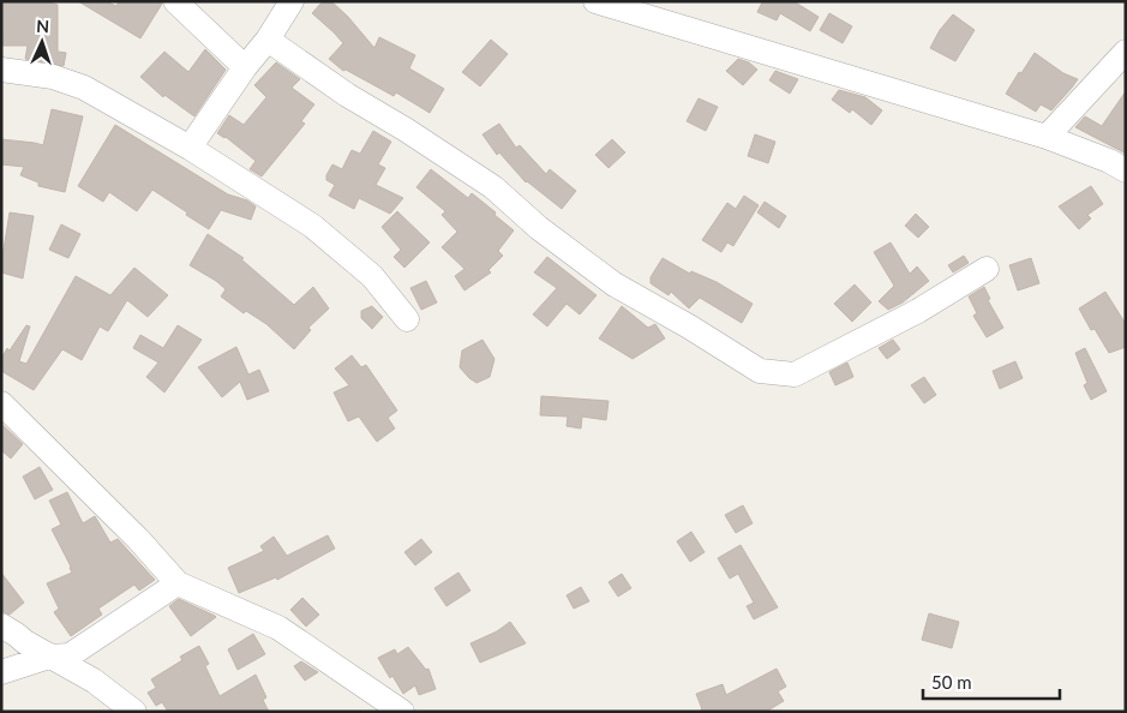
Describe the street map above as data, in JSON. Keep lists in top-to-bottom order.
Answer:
{
  "scale_bar": "50 m",
  "north": "top"
}
